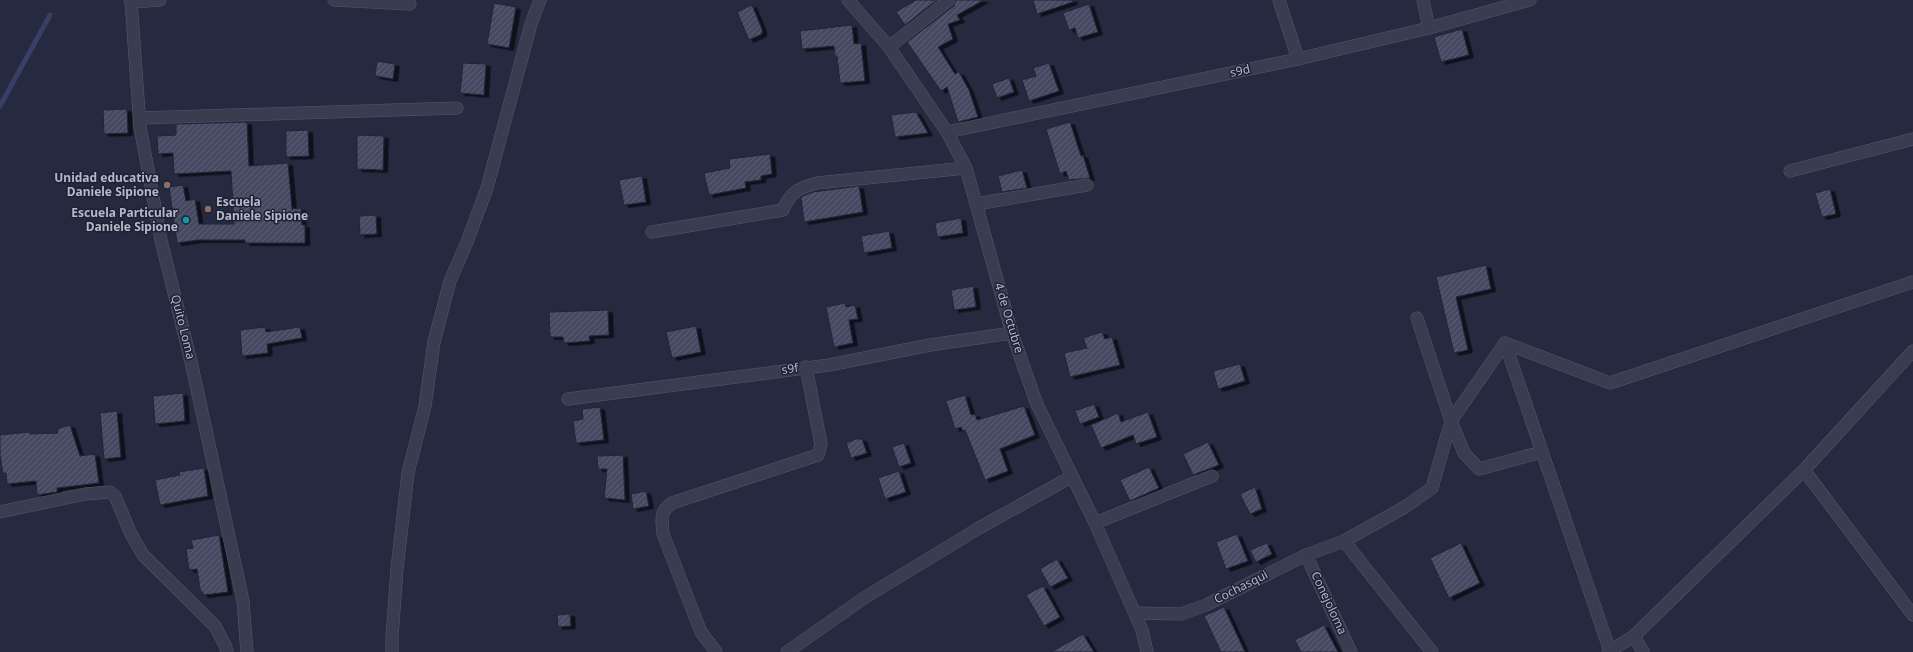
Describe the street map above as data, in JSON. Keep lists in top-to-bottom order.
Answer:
{
  "streets": {
    "street": [
      "s9d",
      "4 de Octubre",
      "Quito Loma",
      "s9f",
      "Cochasqui",
      "Conejoloma"
    ]
  },
  "crossings": [
    ["s9d", "4 de Octubre"],
    ["4 de Octubre", "s9f"],
    ["4 de Octubre", "Cochasqui"],
    ["Cochasqui", "Conejoloma"]
  ],
  "places": ["Unidad educativa Daniele Sipione", "Escuela Daniele Sipione", "Escuela Particular Daniele Sipione"]
}
